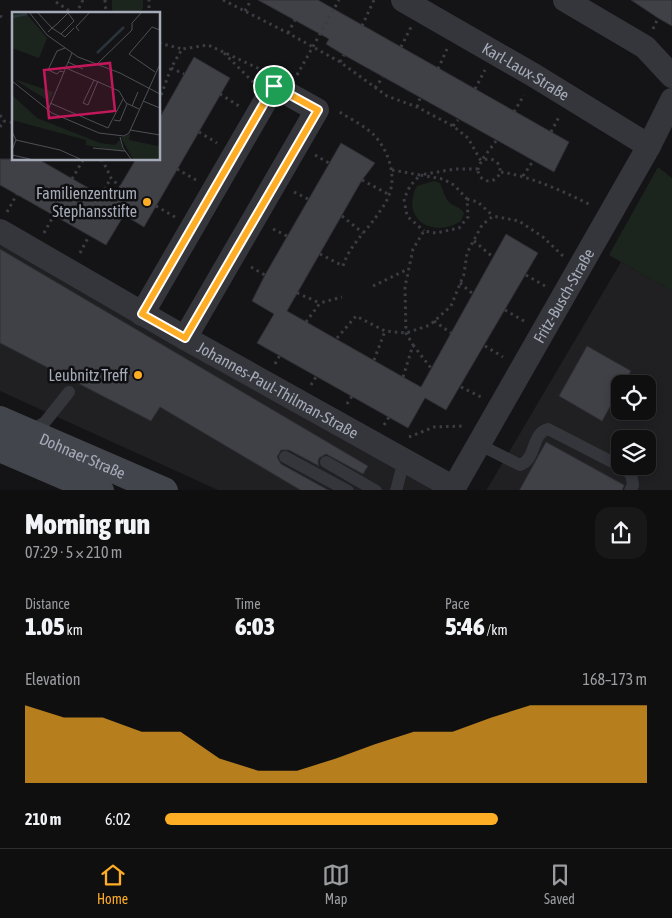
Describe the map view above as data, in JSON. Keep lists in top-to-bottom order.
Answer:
{
  "streets": {
    "main road": ["Dohnaer Straße"],
    "street": ["Karl-Laux-Straße", "Fritz-Busch-Straße", "Johannes-Paul-Thilman-Straße"]
  },
  "crossings": [
    ["Karl-Laux-Straße", "Fritz-Busch-Straße"],
    ["Fritz-Busch-Straße", "Johannes-Paul-Thilman-Straße"]
  ],
  "places": ["Familienzentrum Stephansstifte", "Leubnitz Treff"],
  "page": {
    "heading": ["Morning run", "07:29 · 5 × 210 m"],
    "stats": [
      ["Distance", "1.05 km"],
      ["Time", "6:03"],
      ["Pace", "5:46 /km"]
    ],
    "chart": ["Elevation", "168–173 m"],
    "list": [
      {
        "name": "210 m",
        "note": "6:02"
      }
    ],
    "tabs": ["Home", "Map", "Saved"]
  }
}
